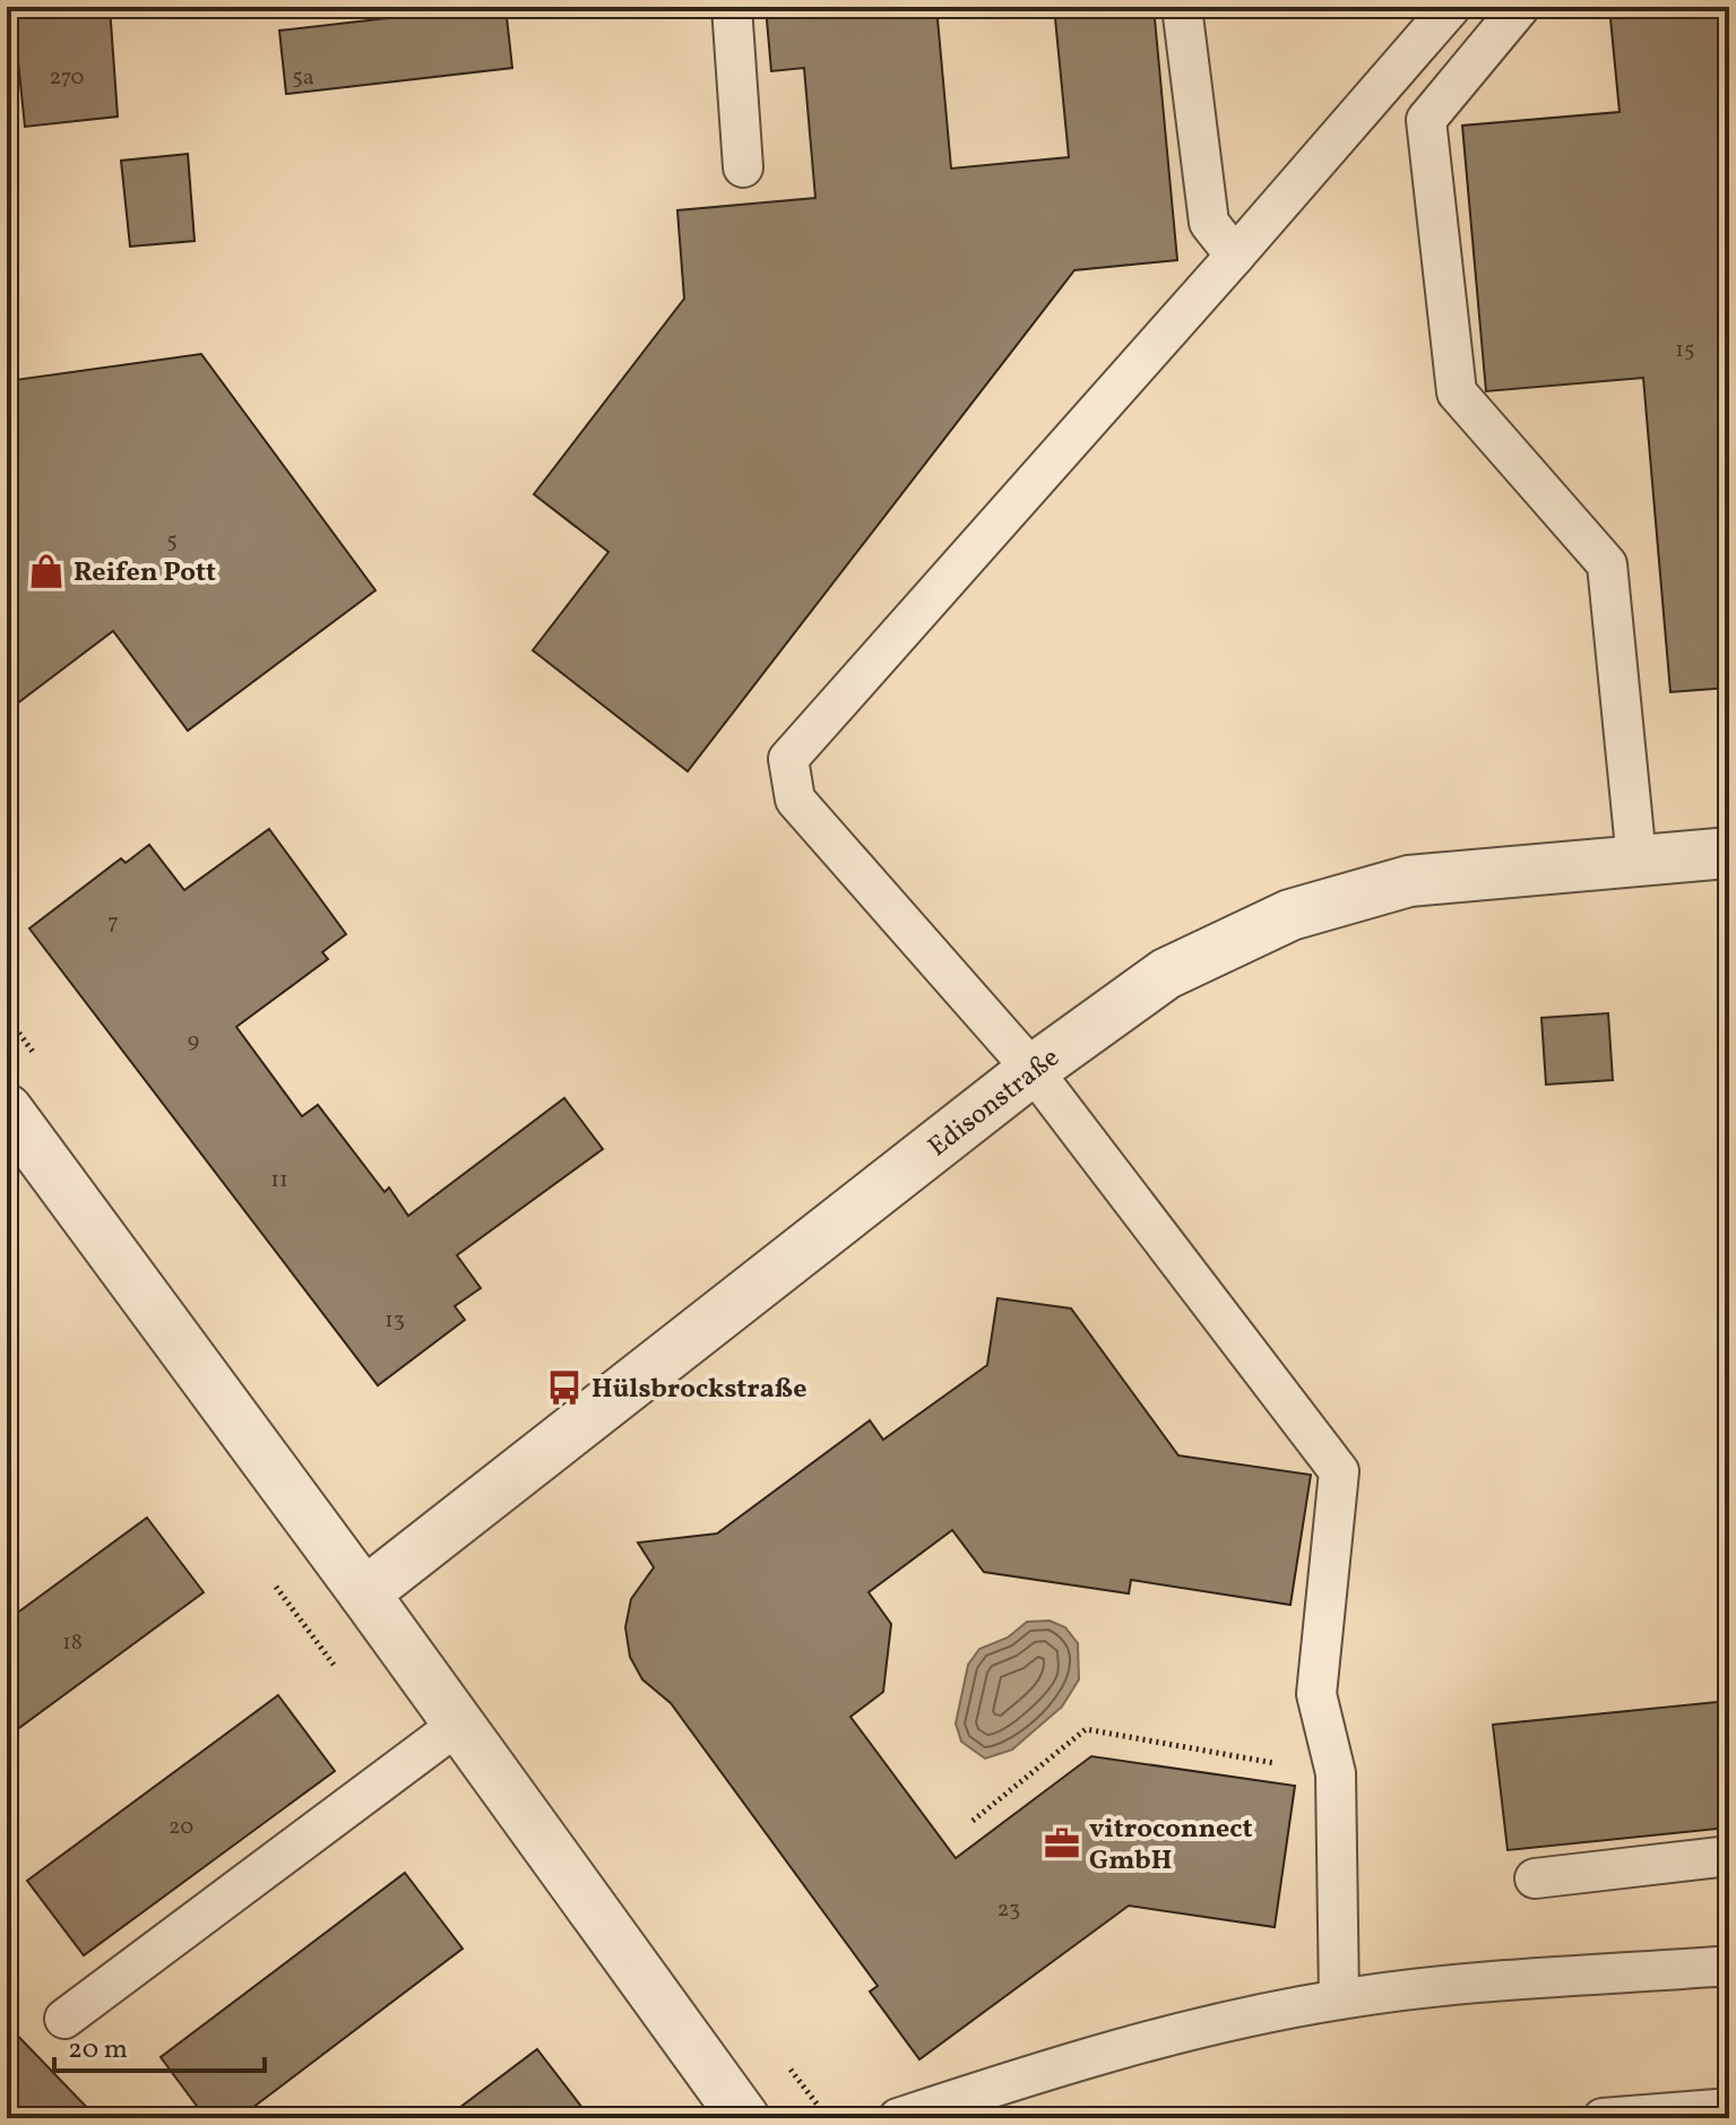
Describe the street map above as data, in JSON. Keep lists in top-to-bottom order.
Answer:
{
  "streets": {
    "street": ["Edisonstraße"]
  },
  "places": {
    "shop": ["Reifen Pott"],
    "bus stop": ["Hülsbrockstraße"],
    "office": ["vitroconnect GmbH"]
  },
  "house_numbers": [
    "270",
    "5a",
    "15",
    "5",
    "7",
    "9",
    "11",
    "13",
    "18",
    "20",
    "23"
  ],
  "scale_bar": "20 m"
}
